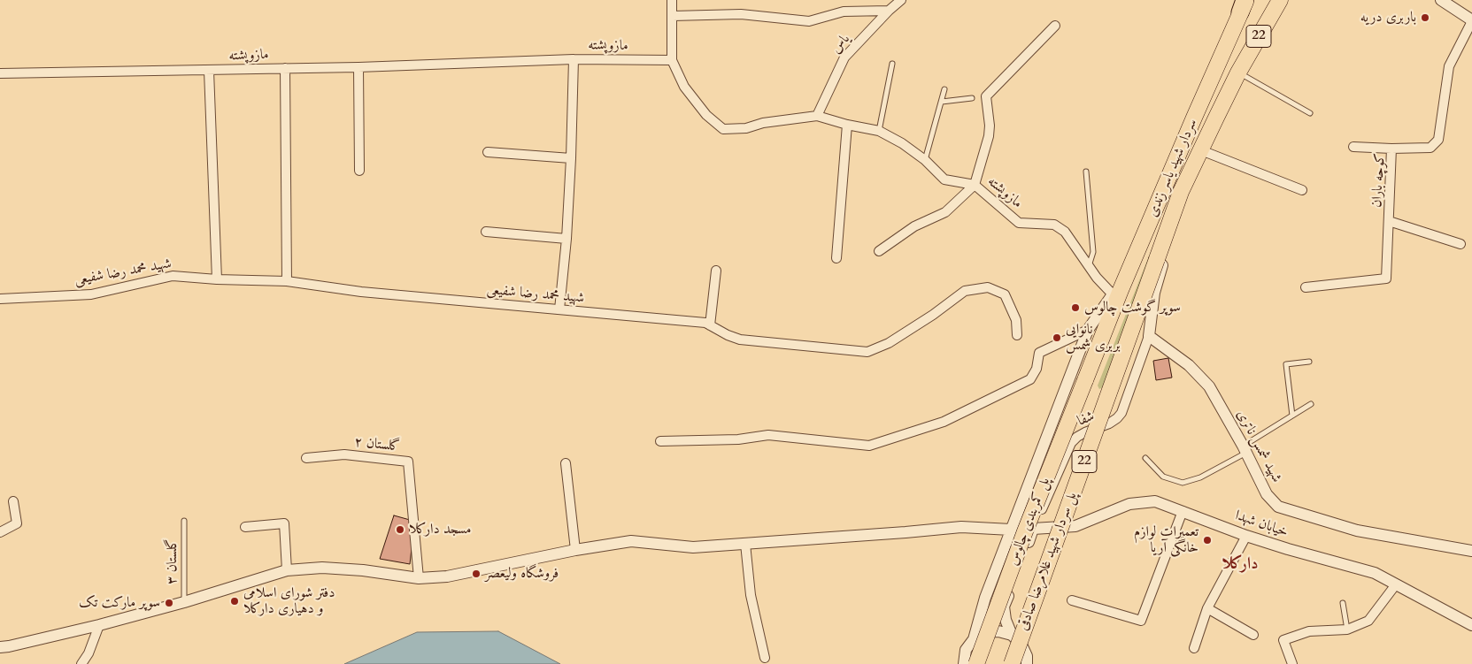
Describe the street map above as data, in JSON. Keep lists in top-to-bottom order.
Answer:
{
  "streets": {
    "highway": [
      "22",
      "سردار شهید یاسر زندی",
      "پل کمربندی چالوس",
      "پل سردار شهید غلامرضا صادقی"
    ],
    "street": [
      "یاس",
      "مازوپشته",
      "کوچه باران",
      "شهید محمد رضا شفیعی",
      "شفا",
      "گلستان ۲",
      "شهید شمس ناتری",
      "خیابان شهدا"
    ],
    "lane": ["گلستان ۳"]
  },
  "crossings": [
    ["22", "مازوپشته"],
    ["22", "سردار شهید یاسر زندی"],
    ["22", "پل کمربندی چالوس"],
    ["یاس", "مازوپشته"],
    ["مازوپشته", "پل کمربندی چالوس"],
    ["سردار شهید یاسر زندی", "پل سردار شهید غلامرضا صادقی"],
    ["شفا", "شهید شمس ناتری"],
    ["شفا", "خیابان شهدا"]
  ],
  "districts": ["دارکلا"],
  "places": [
    "باربری دریه",
    "سوپر گوشت چالوس",
    "نانوایی بربری شمس",
    "مسجد دارکلا",
    "تعمیرات لوازم خانگی آریا",
    "فروشگاه ولیعصر",
    "دفتر شورای اسلامی و دهیاری دارکلا",
    "سوپر مارکت تک"
  ]
}
